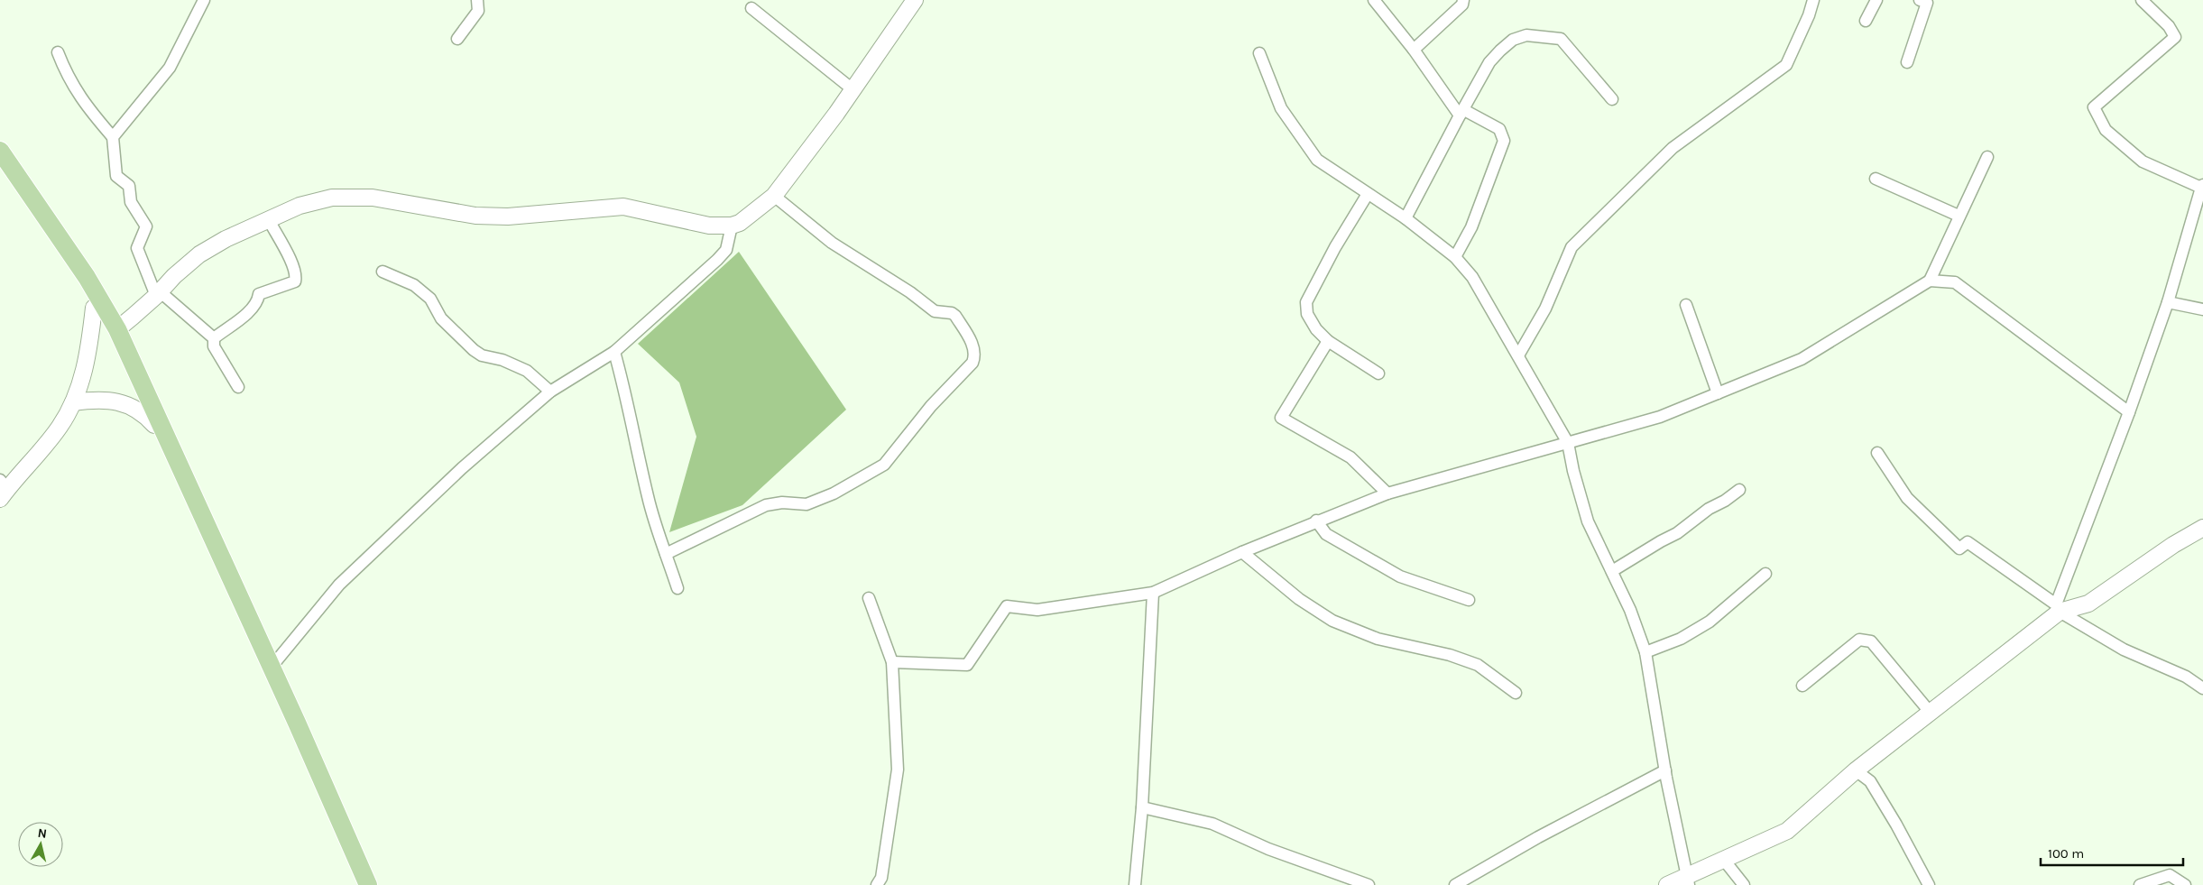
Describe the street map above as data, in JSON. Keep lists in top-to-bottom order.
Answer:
{
  "scale_bar": "100 m",
  "north": "top"
}
